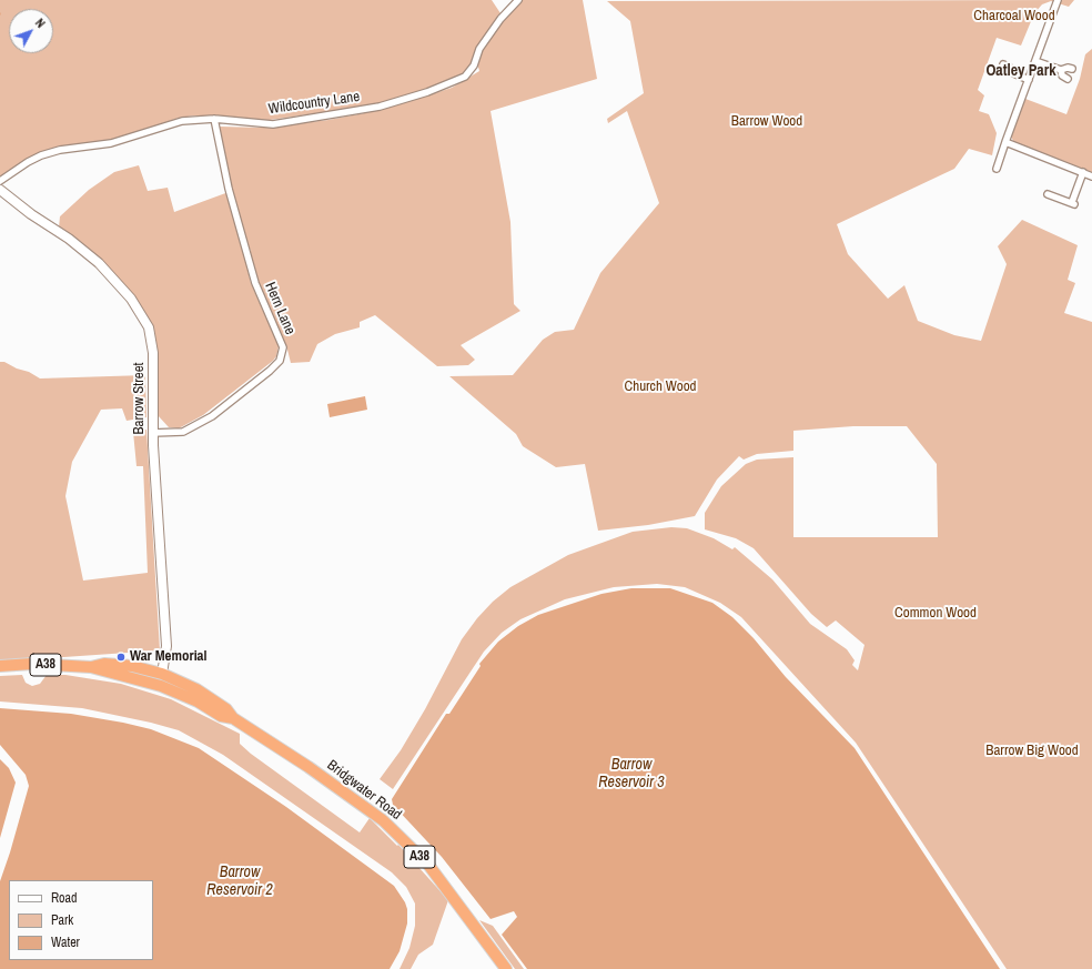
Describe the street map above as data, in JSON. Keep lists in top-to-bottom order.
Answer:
{
  "streets": {
    "highway": ["A38", "Bridgwater Road"],
    "main road": ["Barrow Street"],
    "street": ["Wildcountry Lane", "Hern Lane"]
  },
  "crossings": [
    ["Wildcountry Lane", "Hern Lane"],
    ["Hern Lane", "Barrow Street"],
    ["Barrow Street", "Bridgwater Road"]
  ],
  "districts": ["Oatley Park"],
  "water": ["Barrow Reservoir 3", "Barrow Reservoir 2"],
  "parks": [
    "Charcoal Wood",
    "Barrow Wood",
    "Church Wood",
    "Common Wood",
    "Barrow Big Wood"
  ],
  "places": ["War Memorial"],
  "legend": ["Road", "Park", "Water"],
  "north": "top right"
}
